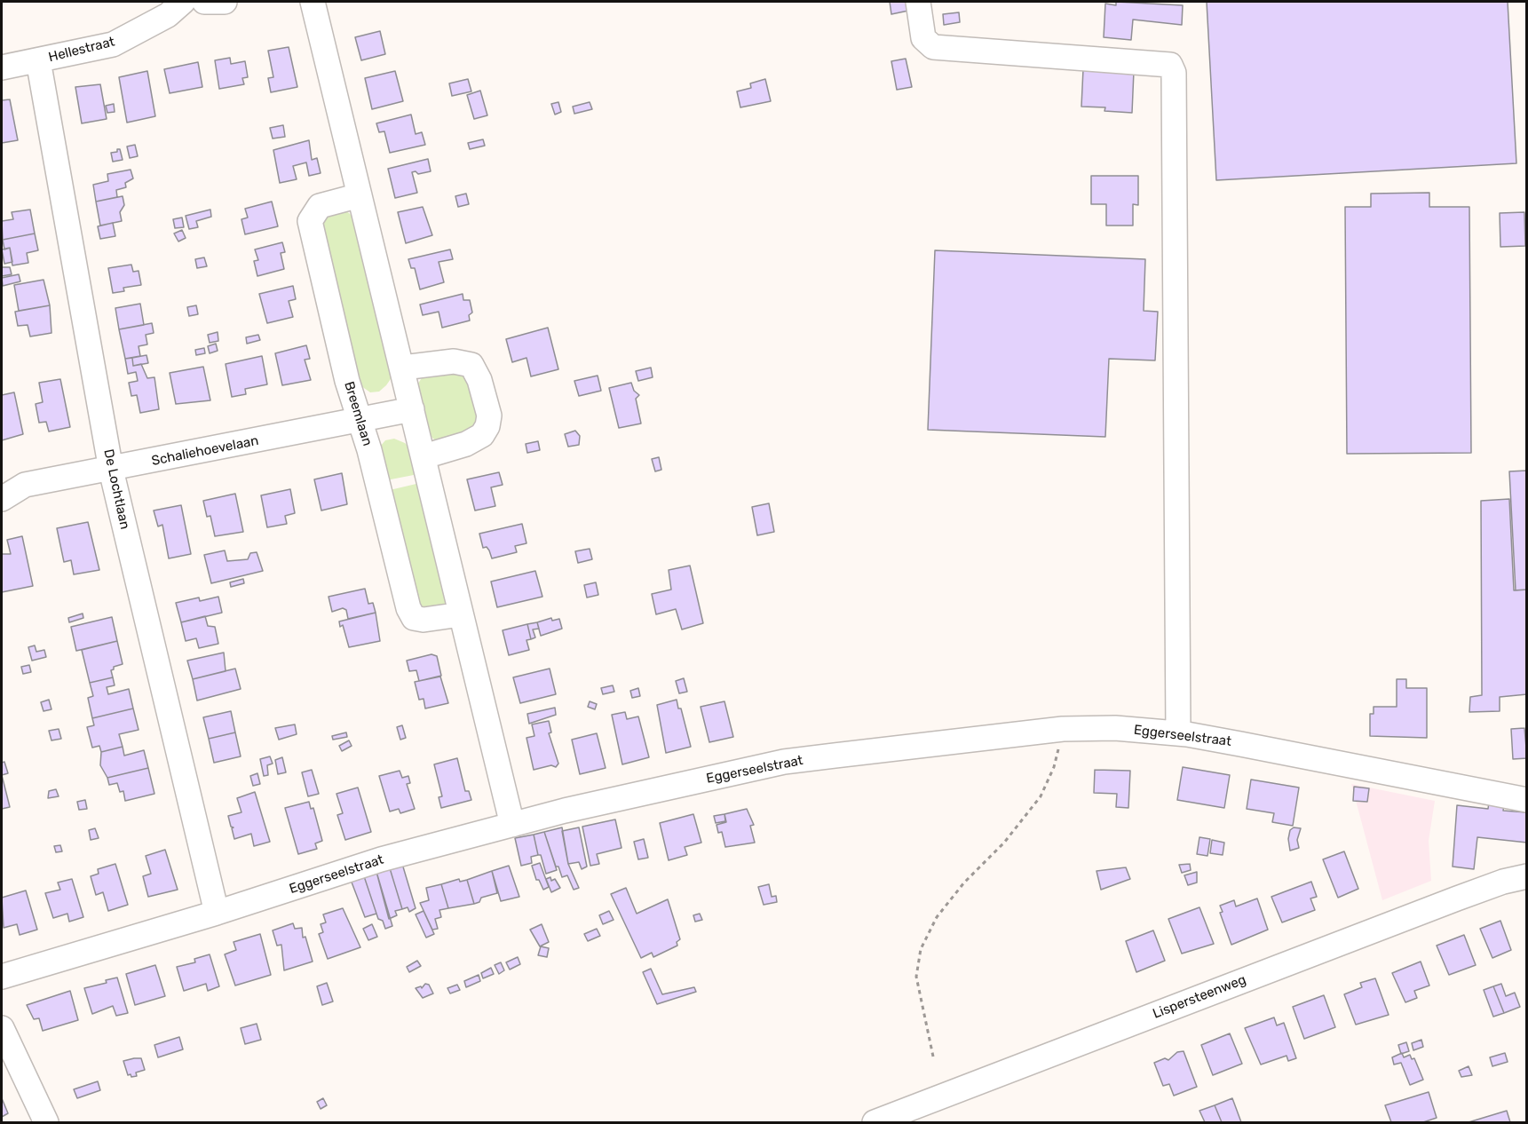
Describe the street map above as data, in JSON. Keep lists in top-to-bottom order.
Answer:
{
  "streets": {
    "street": [
      "Hellestraat",
      "Breemlaan",
      "Schaliehoevelaan",
      "De Lochtlaan",
      "Eggerseelstraat",
      "Lispersteenweg"
    ]
  },
  "crossings": [
    ["Hellestraat", "De Lochtlaan"],
    ["Breemlaan", "Schaliehoevelaan"],
    ["Schaliehoevelaan", "De Lochtlaan"],
    ["De Lochtlaan", "Eggerseelstraat"]
  ]
}
